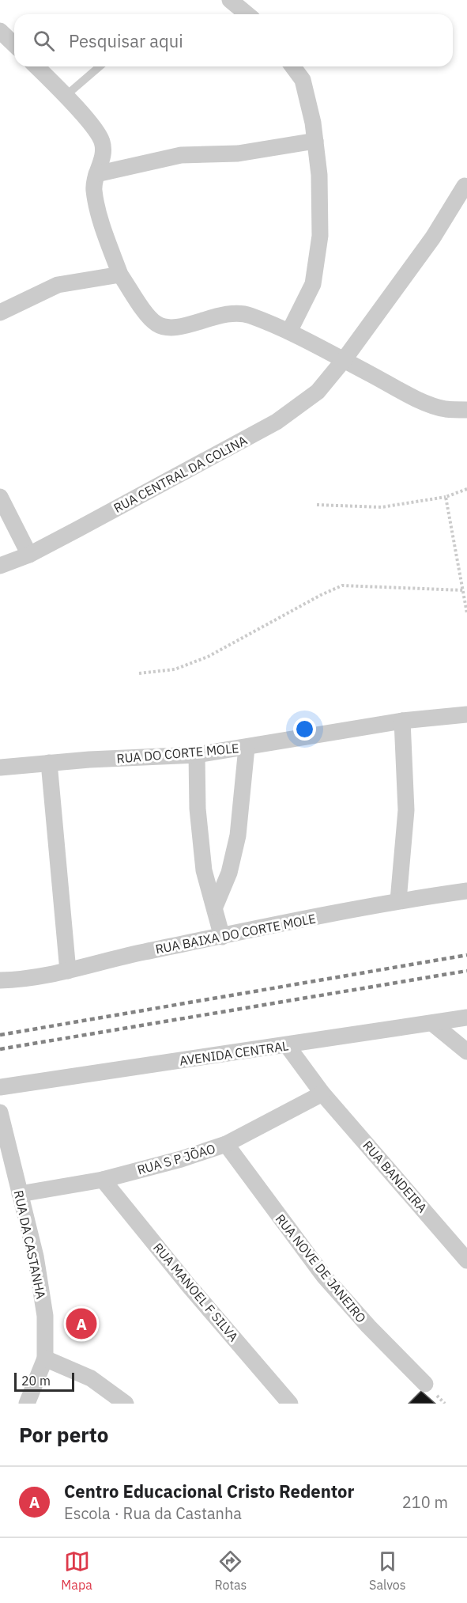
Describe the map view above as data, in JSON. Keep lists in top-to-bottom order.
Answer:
{
  "streets": {
    "street": [
      "RUA CENTRAL DA COLINA",
      "RUA DO CORTE MOLE",
      "RUA BAIXA DO CORTE MOLE",
      "AVENIDA CENTRAL",
      "RUA S P JÕAO",
      "RUA BANDEIRA",
      "RUA DA CASTANHA",
      "RUA NOVE DE JANEIRO",
      "RUA MANOEL F SILVA"
    ]
  },
  "crossings": [
    ["AVENIDA CENTRAL", "RUA BANDEIRA"],
    ["RUA S P JÕAO", "RUA BANDEIRA"],
    ["RUA S P JÕAO", "RUA DA CASTANHA"],
    ["RUA S P JÕAO", "RUA NOVE DE JANEIRO"],
    ["RUA S P JÕAO", "RUA MANOEL F SILVA"]
  ],
  "scale_bar": "20 m",
  "page": {
    "search": "Pesquisar aqui",
    "pins": "A",
    "scale": "20 m",
    "heading": "Por perto",
    "list": [
      {
        "mark": "A",
        "name": "Centro Educacional Cristo Redentor",
        "note": "Escola · Rua da Castanha",
        "value": "210 m"
      }
    ],
    "nav": ["Mapa", "Rotas", "Salvos"]
  }
}
